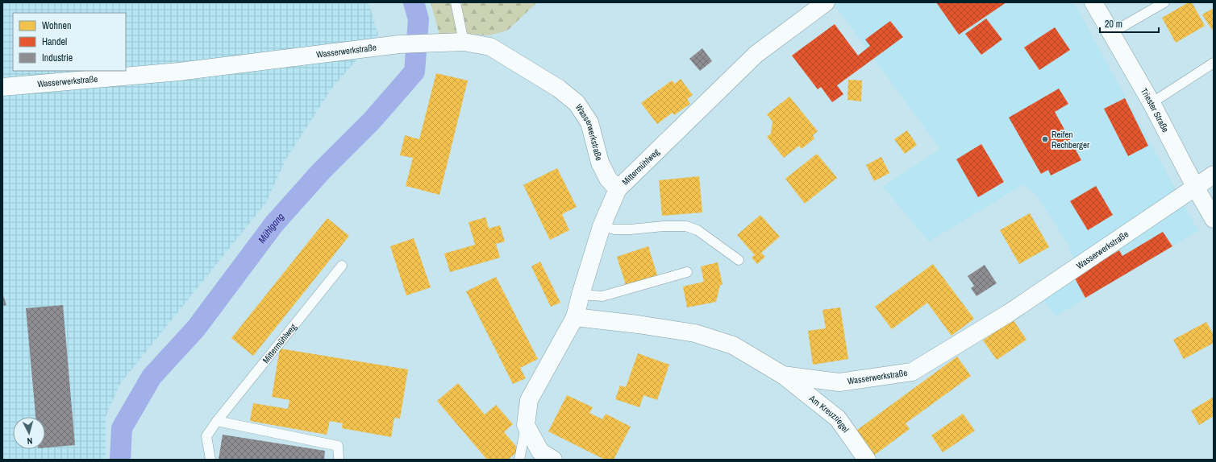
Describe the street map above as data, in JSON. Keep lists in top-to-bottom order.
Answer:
{
  "streets": {
    "street": [
      "Wasserwerkstraße",
      "Triester Straße",
      "Mittermühlweg",
      "Am Kreuzriegel"
    ]
  },
  "crossings": [
    ["Wasserwerkstraße", "Triester Straße"],
    ["Wasserwerkstraße", "Mittermühlweg"],
    ["Wasserwerkstraße", "Am Kreuzriegel"]
  ],
  "water": ["Mühlgang"],
  "places": ["Reifen Rechberger"],
  "legend": ["Wohnen", "Handel", "Industrie"],
  "scale_bar": "20 m",
  "north": "bottom"
}
